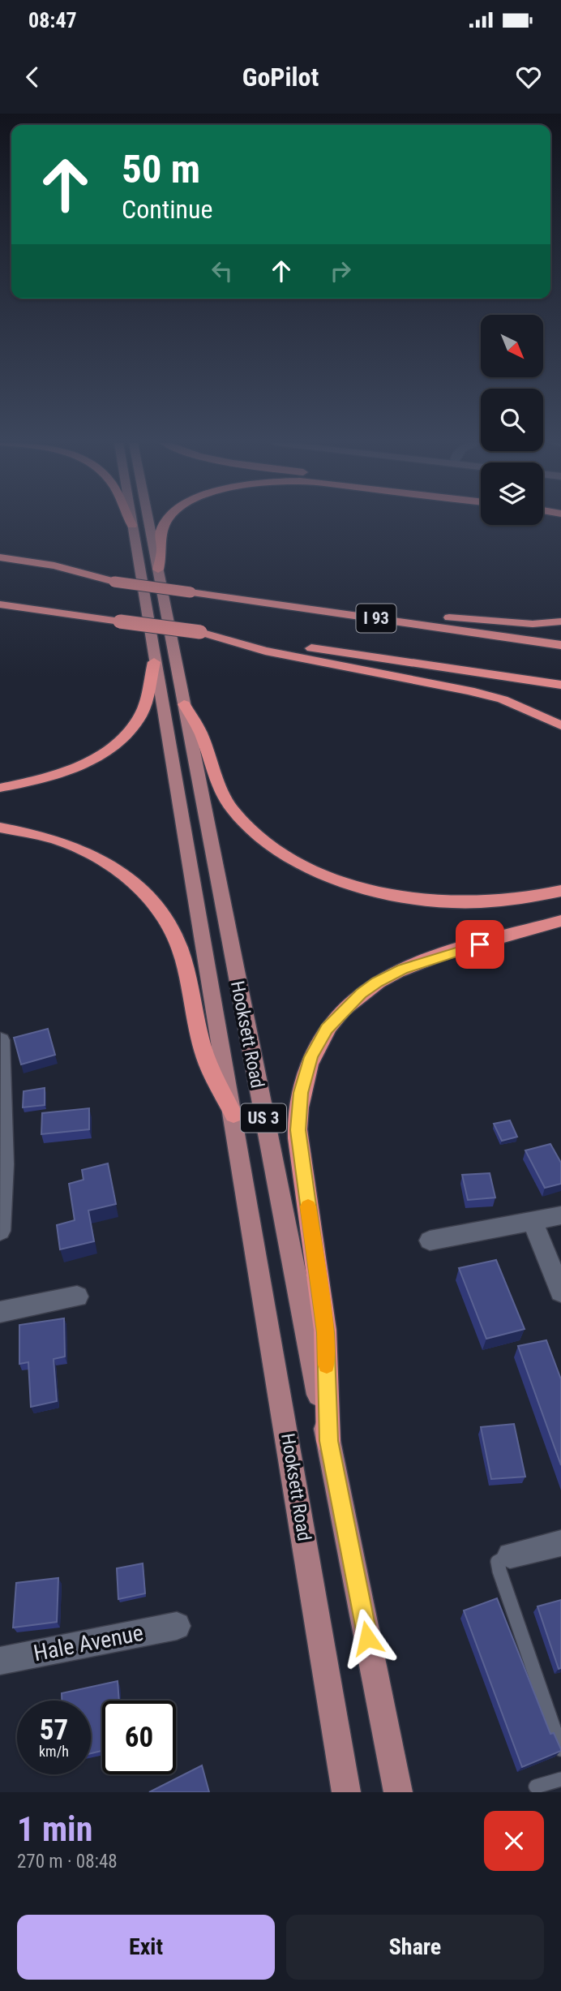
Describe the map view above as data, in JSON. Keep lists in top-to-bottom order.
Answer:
{
  "streets": {
    "highway": ["I 93"],
    "main road": ["Hooksett Road", "US 3"],
    "street": ["Hale Avenue"]
  },
  "north": "bottom right",
  "page": {
    "status": "08:47",
    "header": "GoPilot",
    "turn": ["50 m", "Continue"],
    "speed": "57 km/h",
    "limit": "60",
    "heading": ["1 min", "270 m · 08:48"],
    "buttons": ["Exit", "Share"]
  }
}
